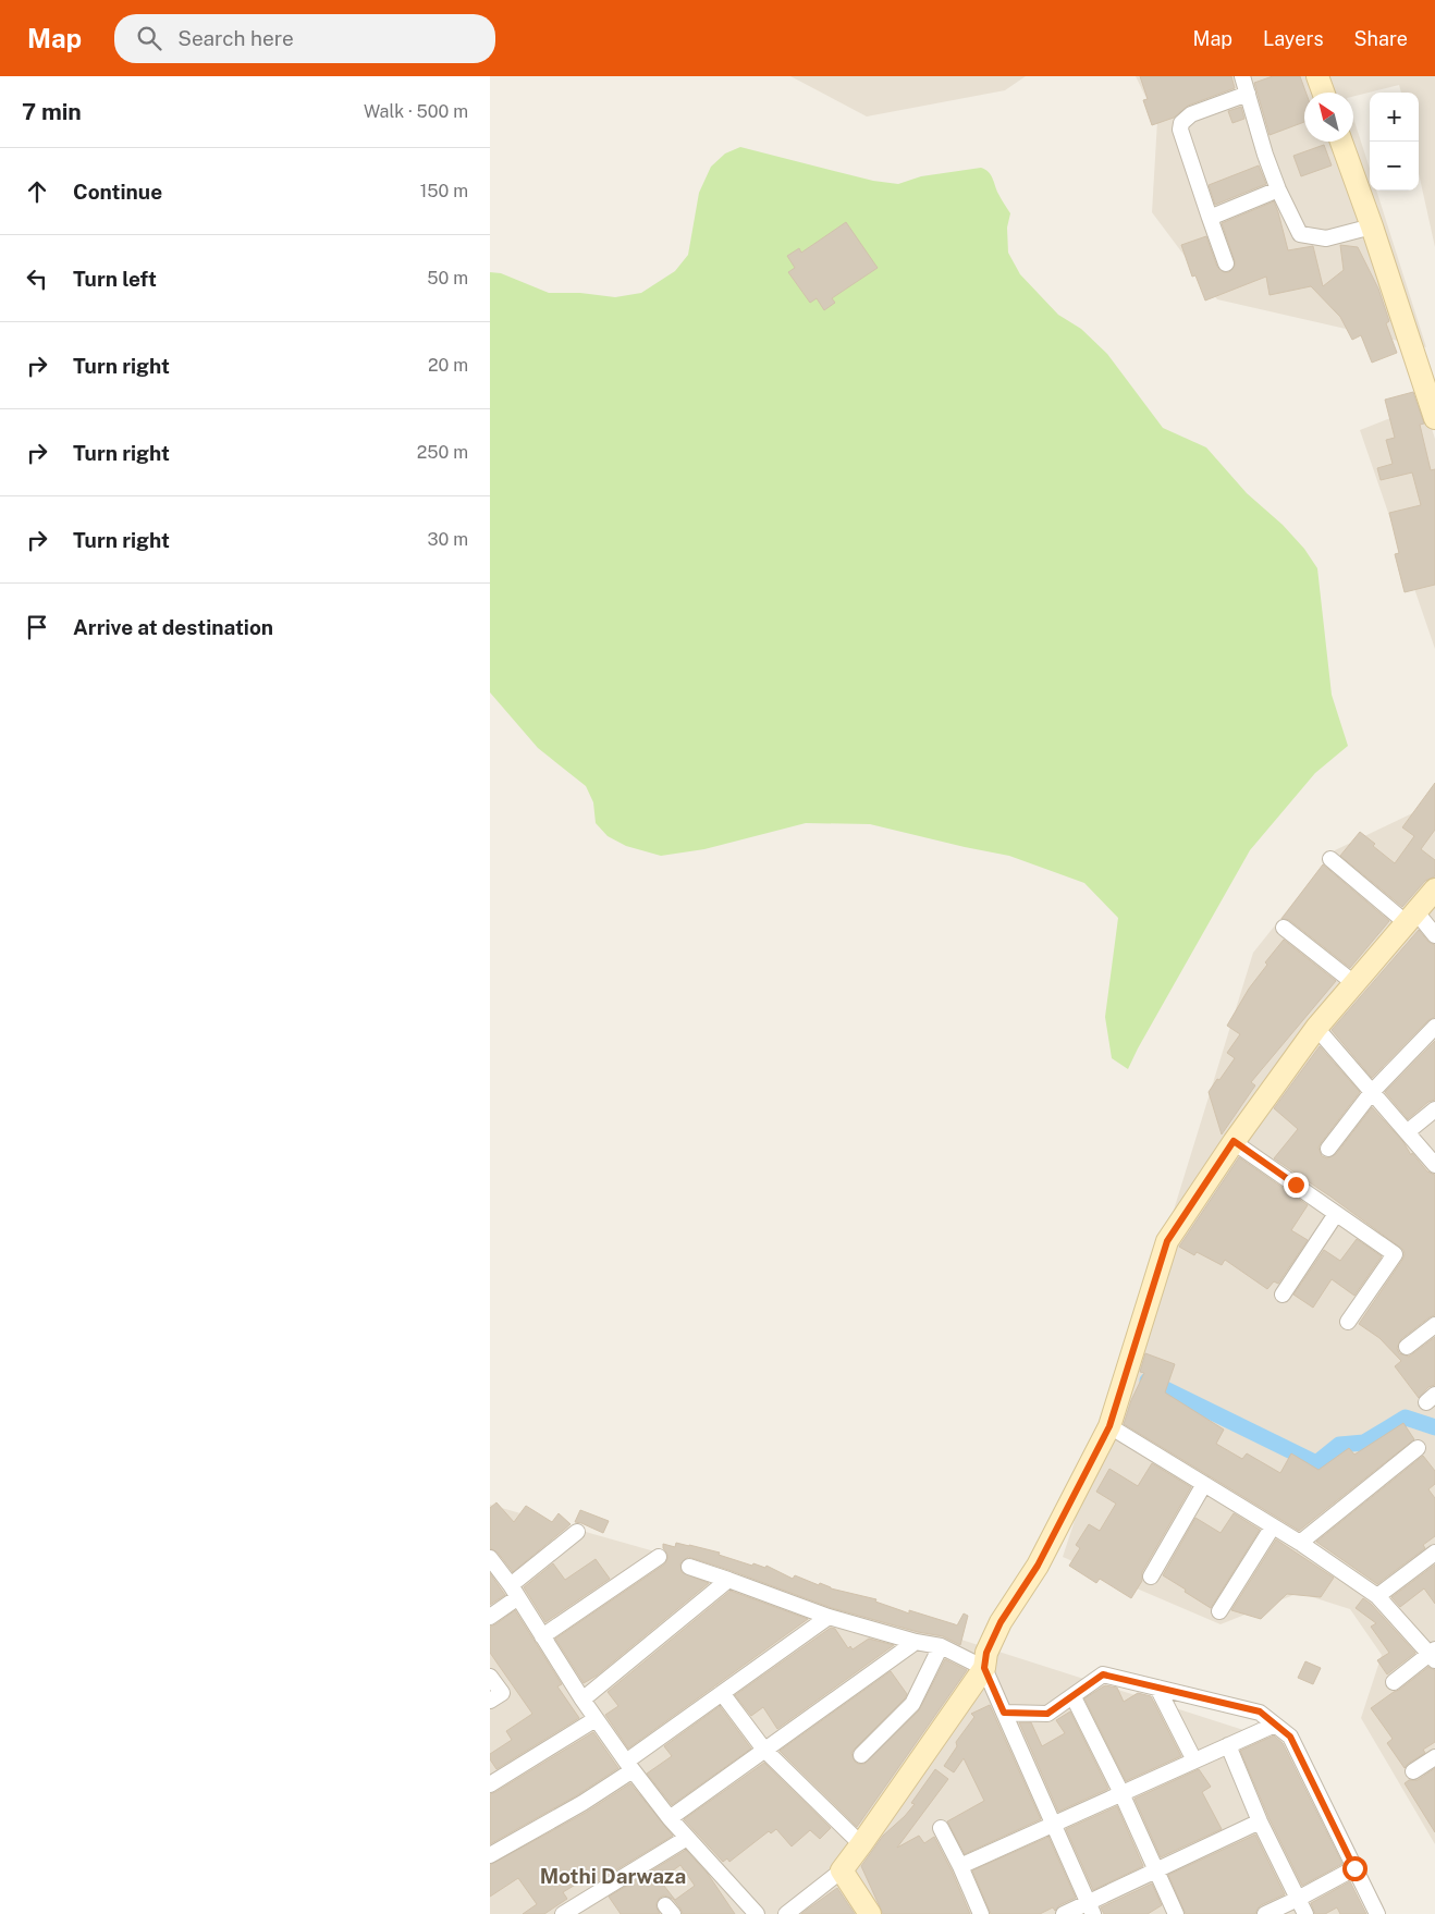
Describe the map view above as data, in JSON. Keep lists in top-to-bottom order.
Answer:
{
  "districts": ["Mothi Darwaza"],
  "north": "top left",
  "page": {
    "header": "Map",
    "search": "Search here",
    "nav": ["Map", "Layers", "Share"],
    "heading": ["7 min", "Walk · 500 m"],
    "map_buttons": ["+", "−"],
    "list": [
      ["Continue", "150 m"],
      ["Turn left", "50 m"],
      ["Turn right", "20 m"],
      ["Turn right", "250 m"],
      ["Turn right", "30 m"],
      "Arrive at destination"
    ]
  }
}
